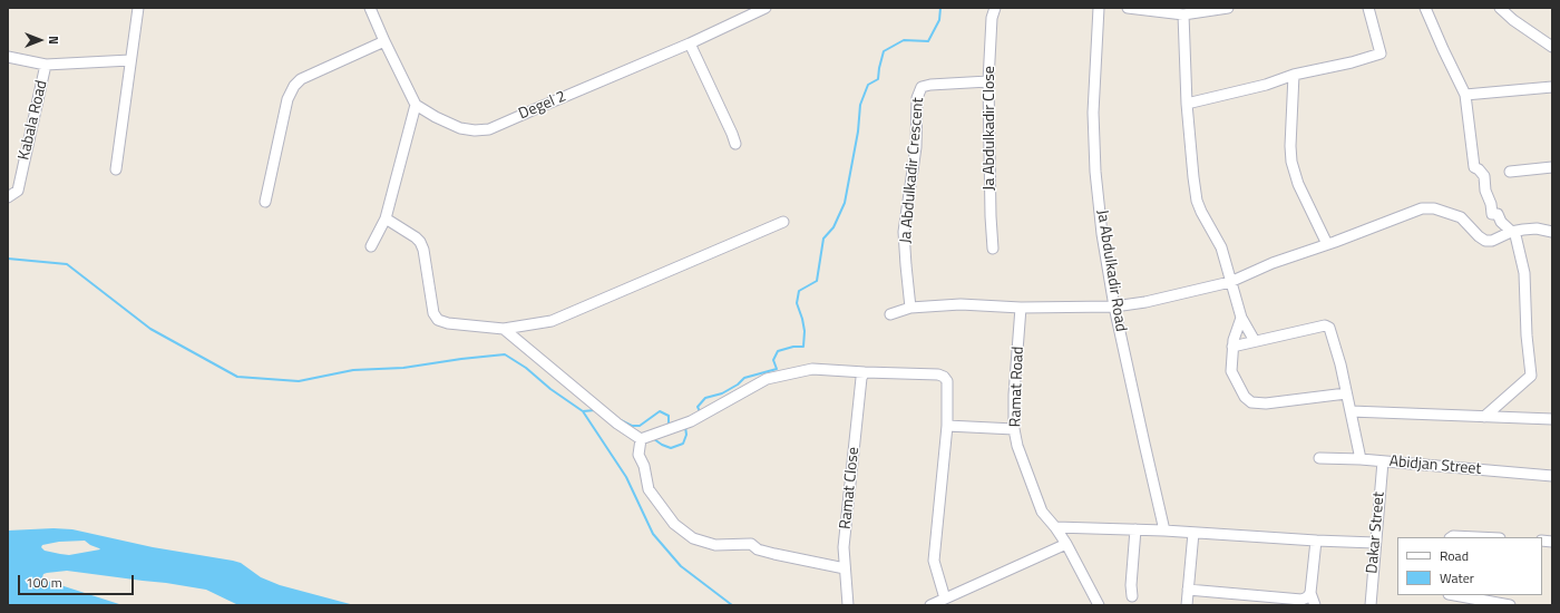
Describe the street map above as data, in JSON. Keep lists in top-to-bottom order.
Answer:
{
  "streets": {
    "street": [
      "Degel 2",
      "Kabala Road",
      "Ja Abdulkadir Close",
      "Ja Abdulkadir Crescent",
      "Ja Abdulkadir Road",
      "Ramat Road",
      "Abidjan Street",
      "Ramat Close",
      "Dakar Street"
    ]
  },
  "crossings": [
    ["Ja Abdulkadir Close", "Ja Abdulkadir Crescent"],
    ["Abidjan Street", "Dakar Street"]
  ],
  "legend": ["Road", "Water"],
  "scale_bar": "100 m",
  "north": "right"
}
